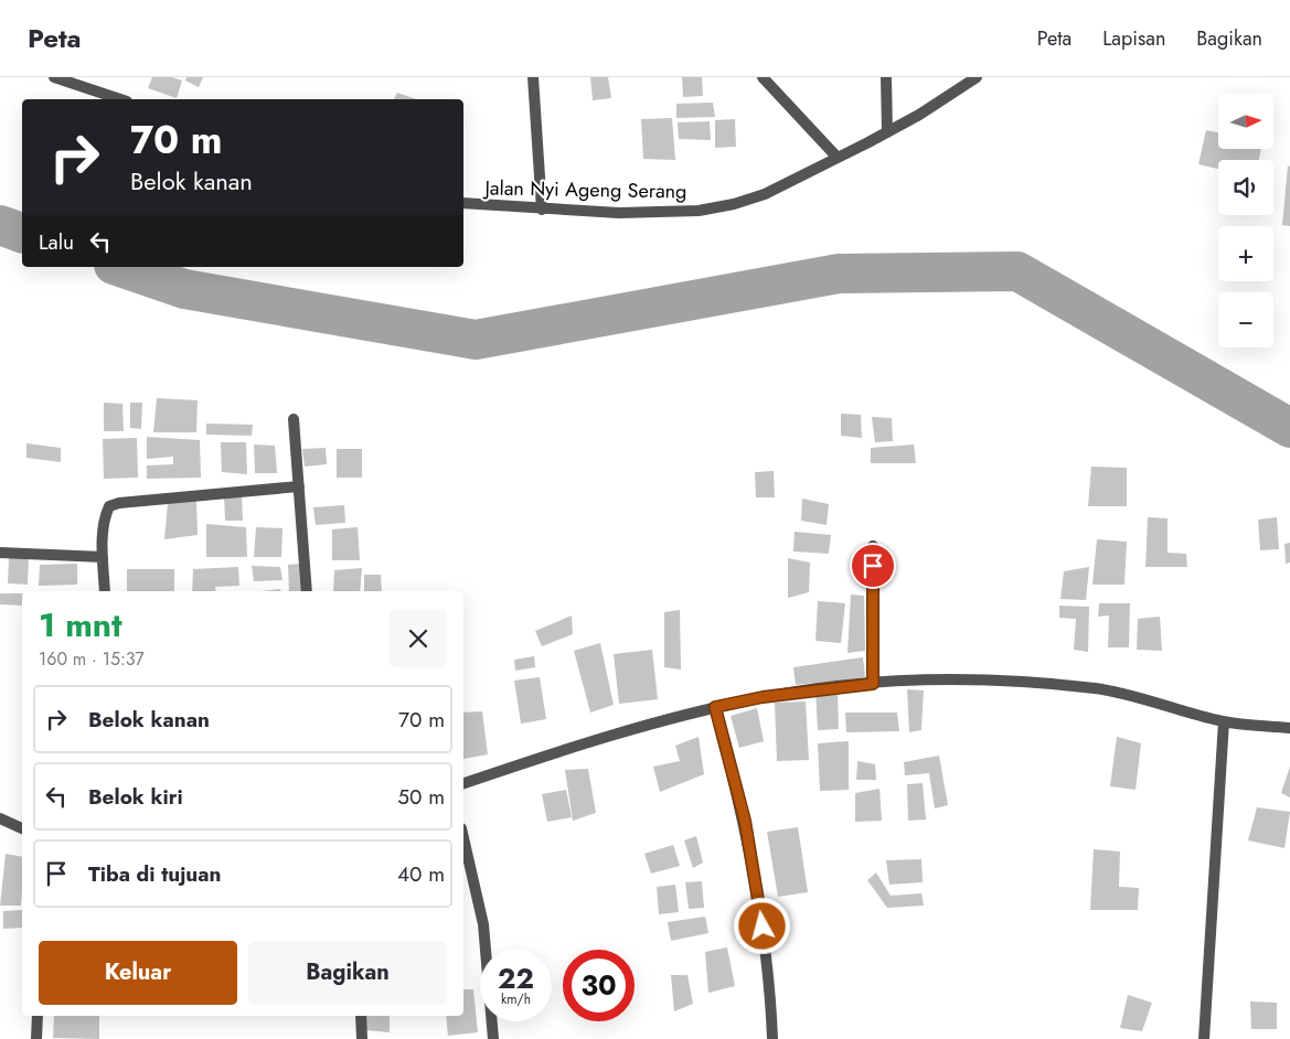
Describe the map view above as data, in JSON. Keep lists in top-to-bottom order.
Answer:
{
  "streets": {
    "street": ["Jalan Nyi Ageng Serang"]
  },
  "north": "right",
  "page": {
    "header": "Peta",
    "nav": ["Peta", "Lapisan", "Bagikan"],
    "map_buttons": ["+", "−"],
    "turn": ["70 m", "Belok kanan"],
    "then": "Lalu",
    "heading": ["1 mnt", "160 m · 15:37"],
    "list": [
      {
        "name": "Belok kanan",
        "value": "70 m"
      },
      {
        "name": "Belok kiri",
        "value": "50 m"
      },
      {
        "name": "Tiba di tujuan",
        "value": "40 m"
      }
    ],
    "buttons": ["Keluar", "Bagikan"],
    "speed": "22 km/h",
    "limit": "30"
  }
}
